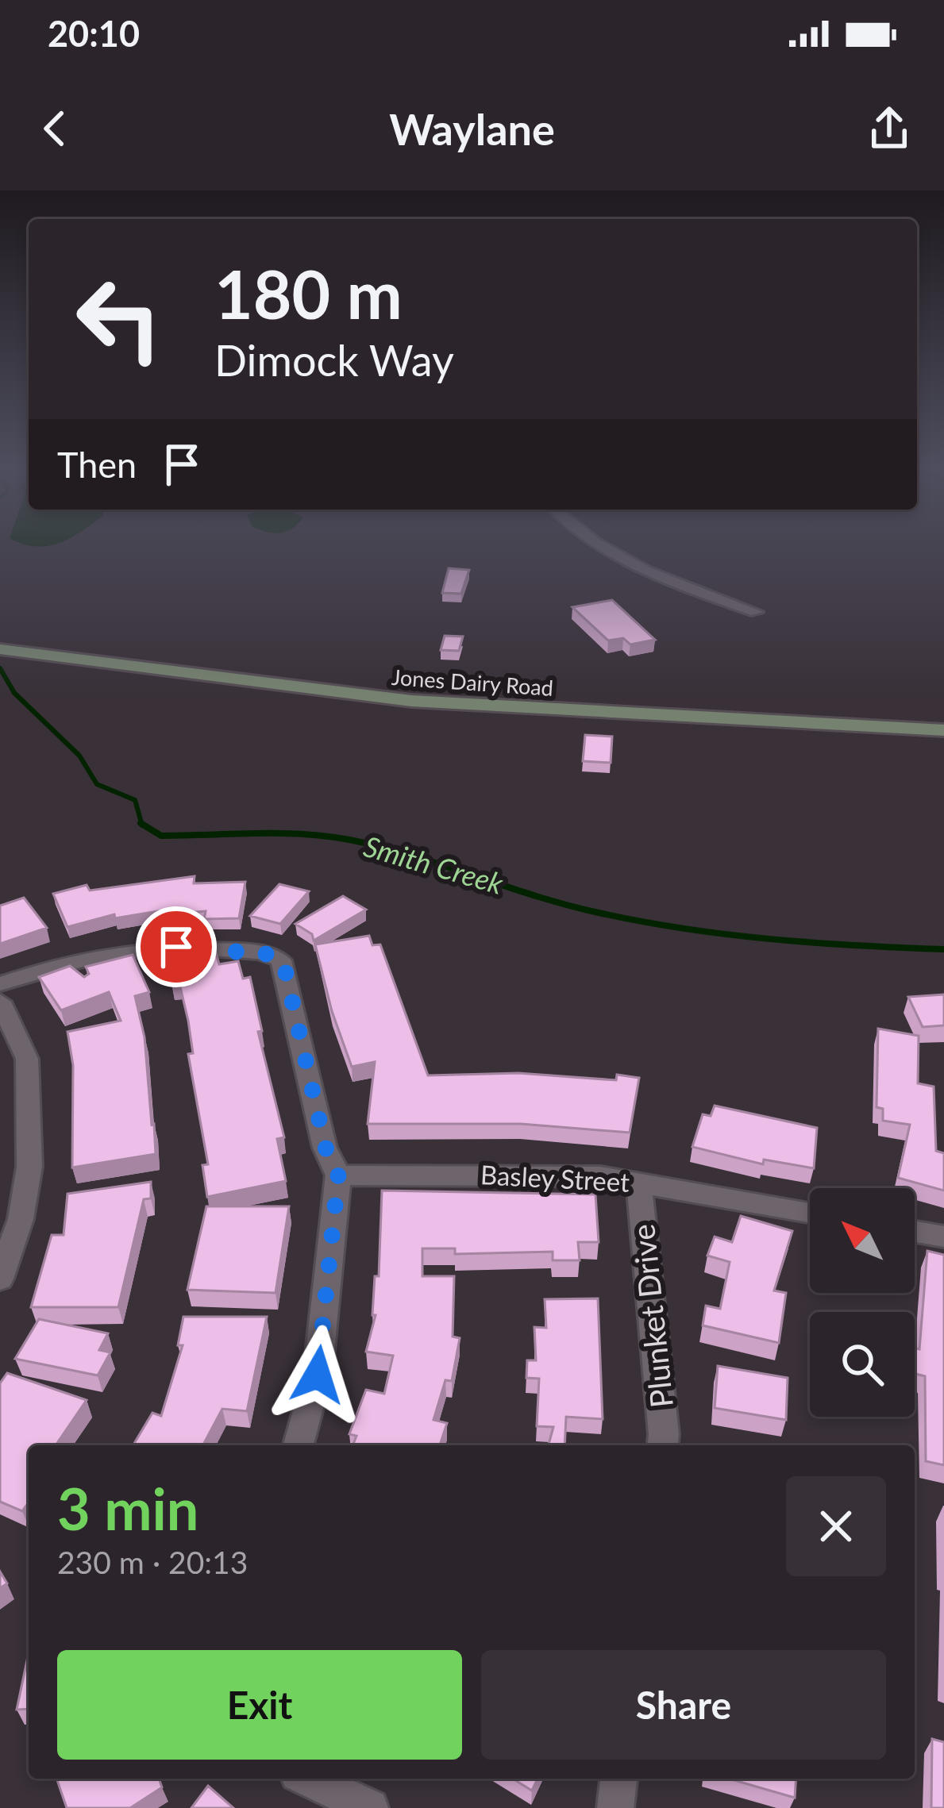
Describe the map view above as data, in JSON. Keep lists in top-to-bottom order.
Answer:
{
  "streets": {
    "street": ["Jones Dairy Road", "Basley Street", "Plunket Drive"]
  },
  "crossings": [
    ["Basley Street", "Plunket Drive"]
  ],
  "water": ["Smith Creek"],
  "north": "top left",
  "page": {
    "status": "20:10",
    "header": "Waylane",
    "turn": ["180 m", "Dimock Way"],
    "then": "Then",
    "heading": ["3 min", "230 m · 20:13"],
    "buttons": ["Exit", "Share"]
  }
}
